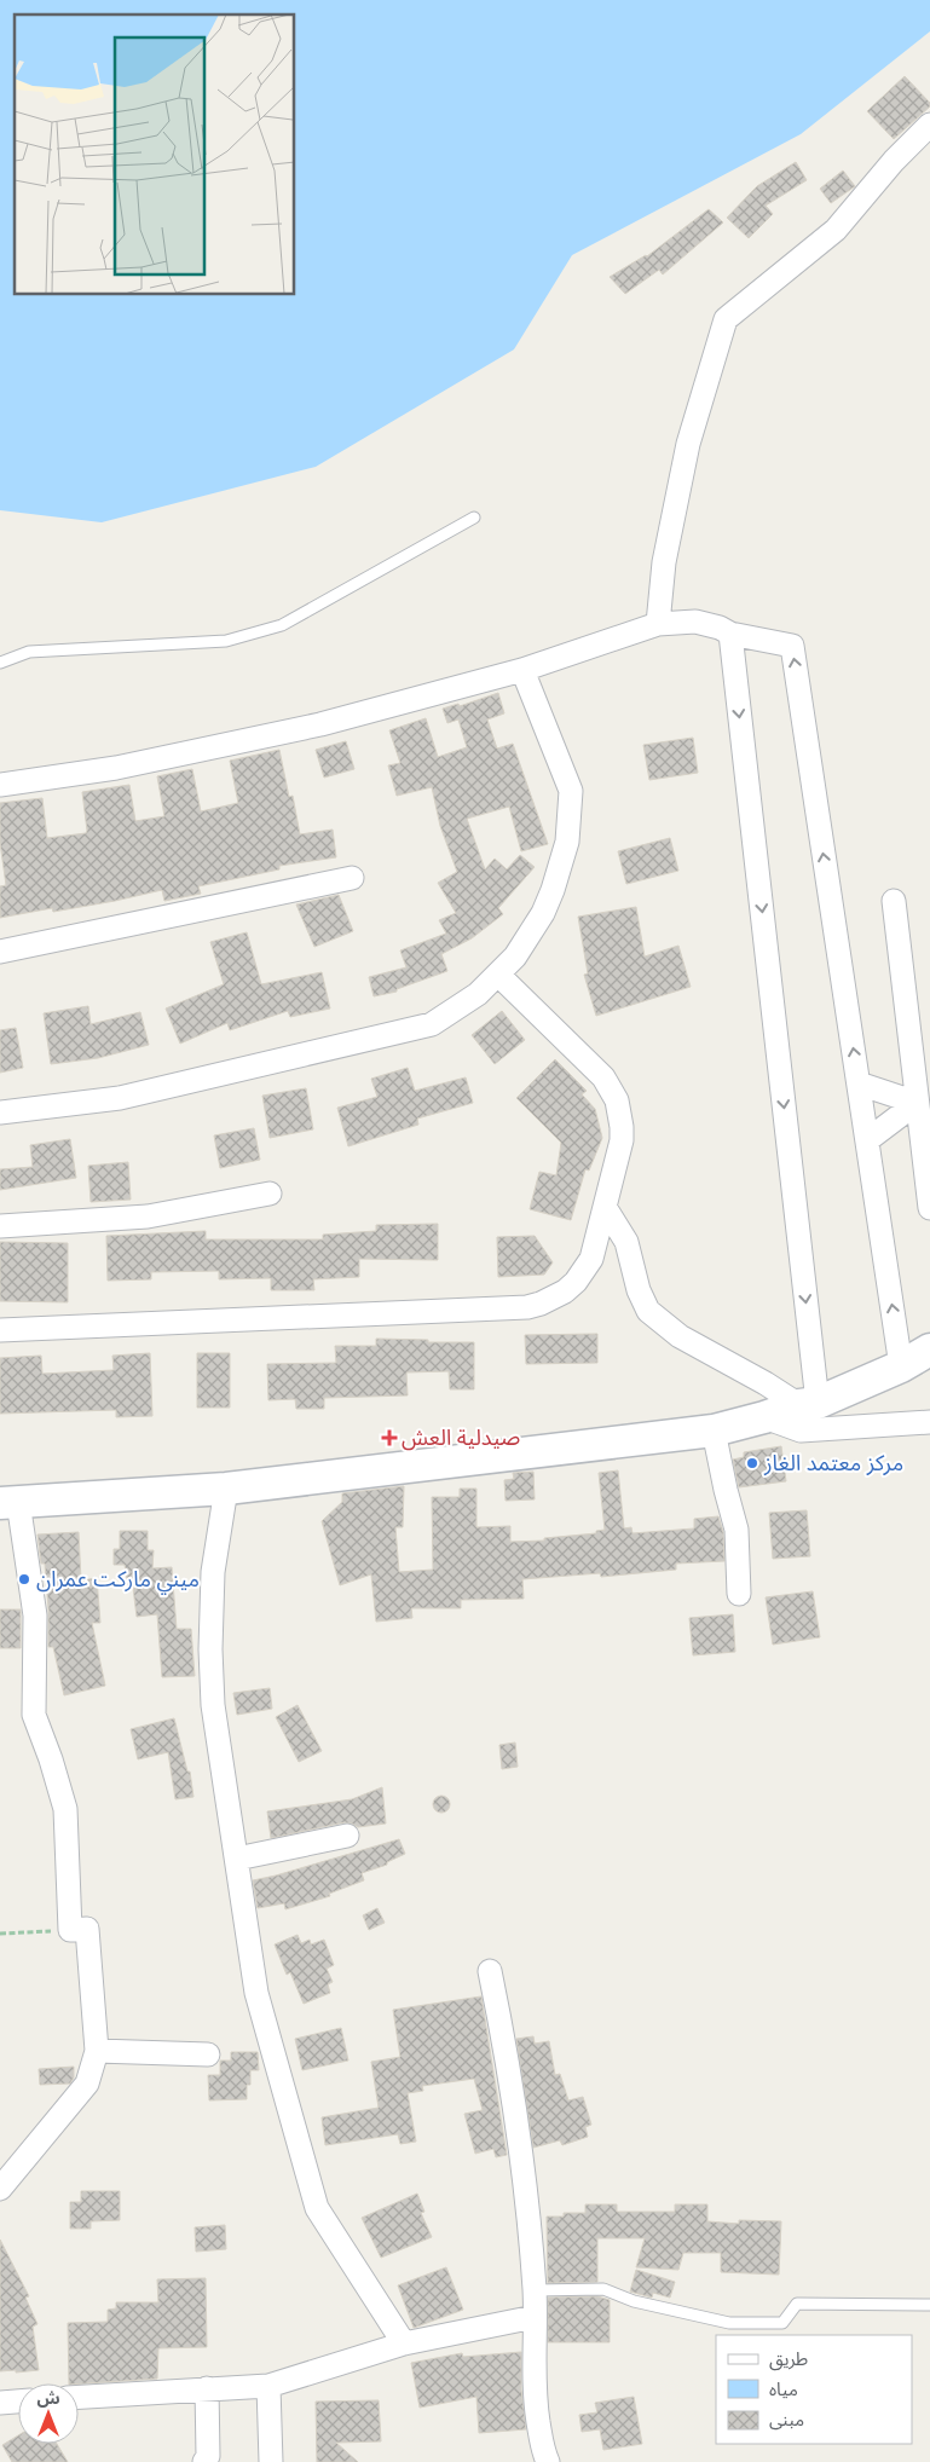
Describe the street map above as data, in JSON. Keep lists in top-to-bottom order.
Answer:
{
  "places": {
    "health": ["صيدلية العش"],
    "other": ["مركز معتمد الغاز", "ميني ماركت عمران"]
  },
  "legend": ["طريق", "مياه", "مبنى"],
  "north": "top"
}
